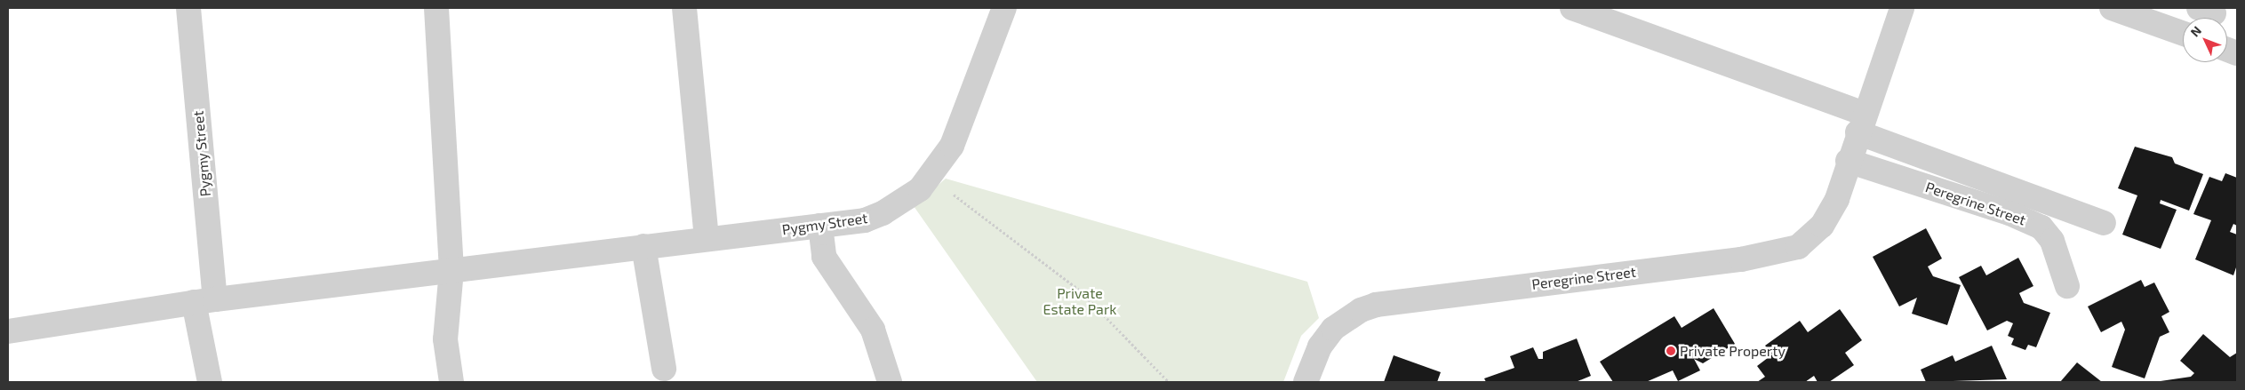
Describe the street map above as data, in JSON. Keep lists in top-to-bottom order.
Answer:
{
  "streets": {
    "street": ["Pygmy Street", "Peregrine Street"]
  },
  "parks": ["Private Estate Park"],
  "places": ["Private Property"],
  "north": "top left"
}
